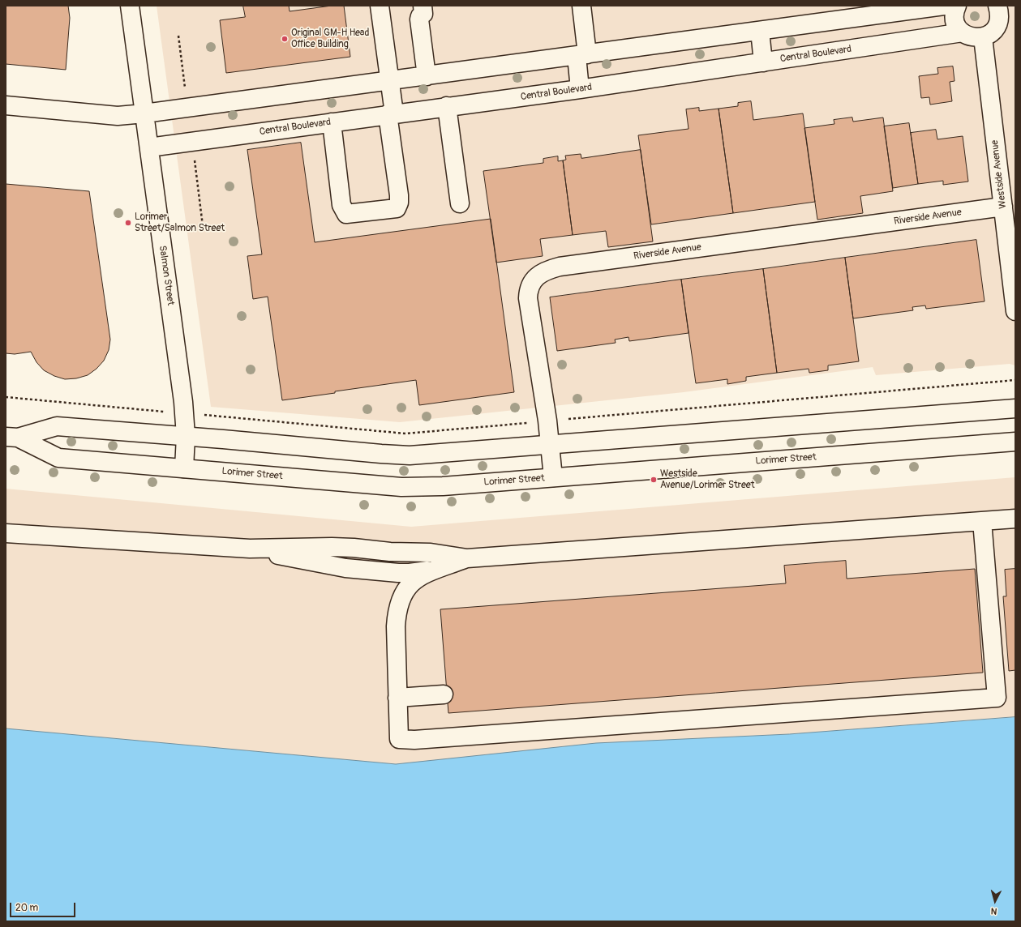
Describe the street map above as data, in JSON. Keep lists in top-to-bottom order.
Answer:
{
  "streets": {
    "main road": [
      "Central Boulevard",
      "Westside Avenue",
      "Riverside Avenue",
      "Salmon Street",
      "Lorimer Street"
    ]
  },
  "crossings": [
    ["Central Boulevard", "Salmon Street"],
    ["Westside Avenue", "Riverside Avenue"],
    ["Riverside Avenue", "Lorimer Street"],
    ["Salmon Street", "Lorimer Street"]
  ],
  "places": ["Original GM-H Head Office Building", "Lorimer Street/Salmon Street", "Westside Avenue/Lorimer Street"],
  "scale_bar": "20 m",
  "north": "bottom"
}
